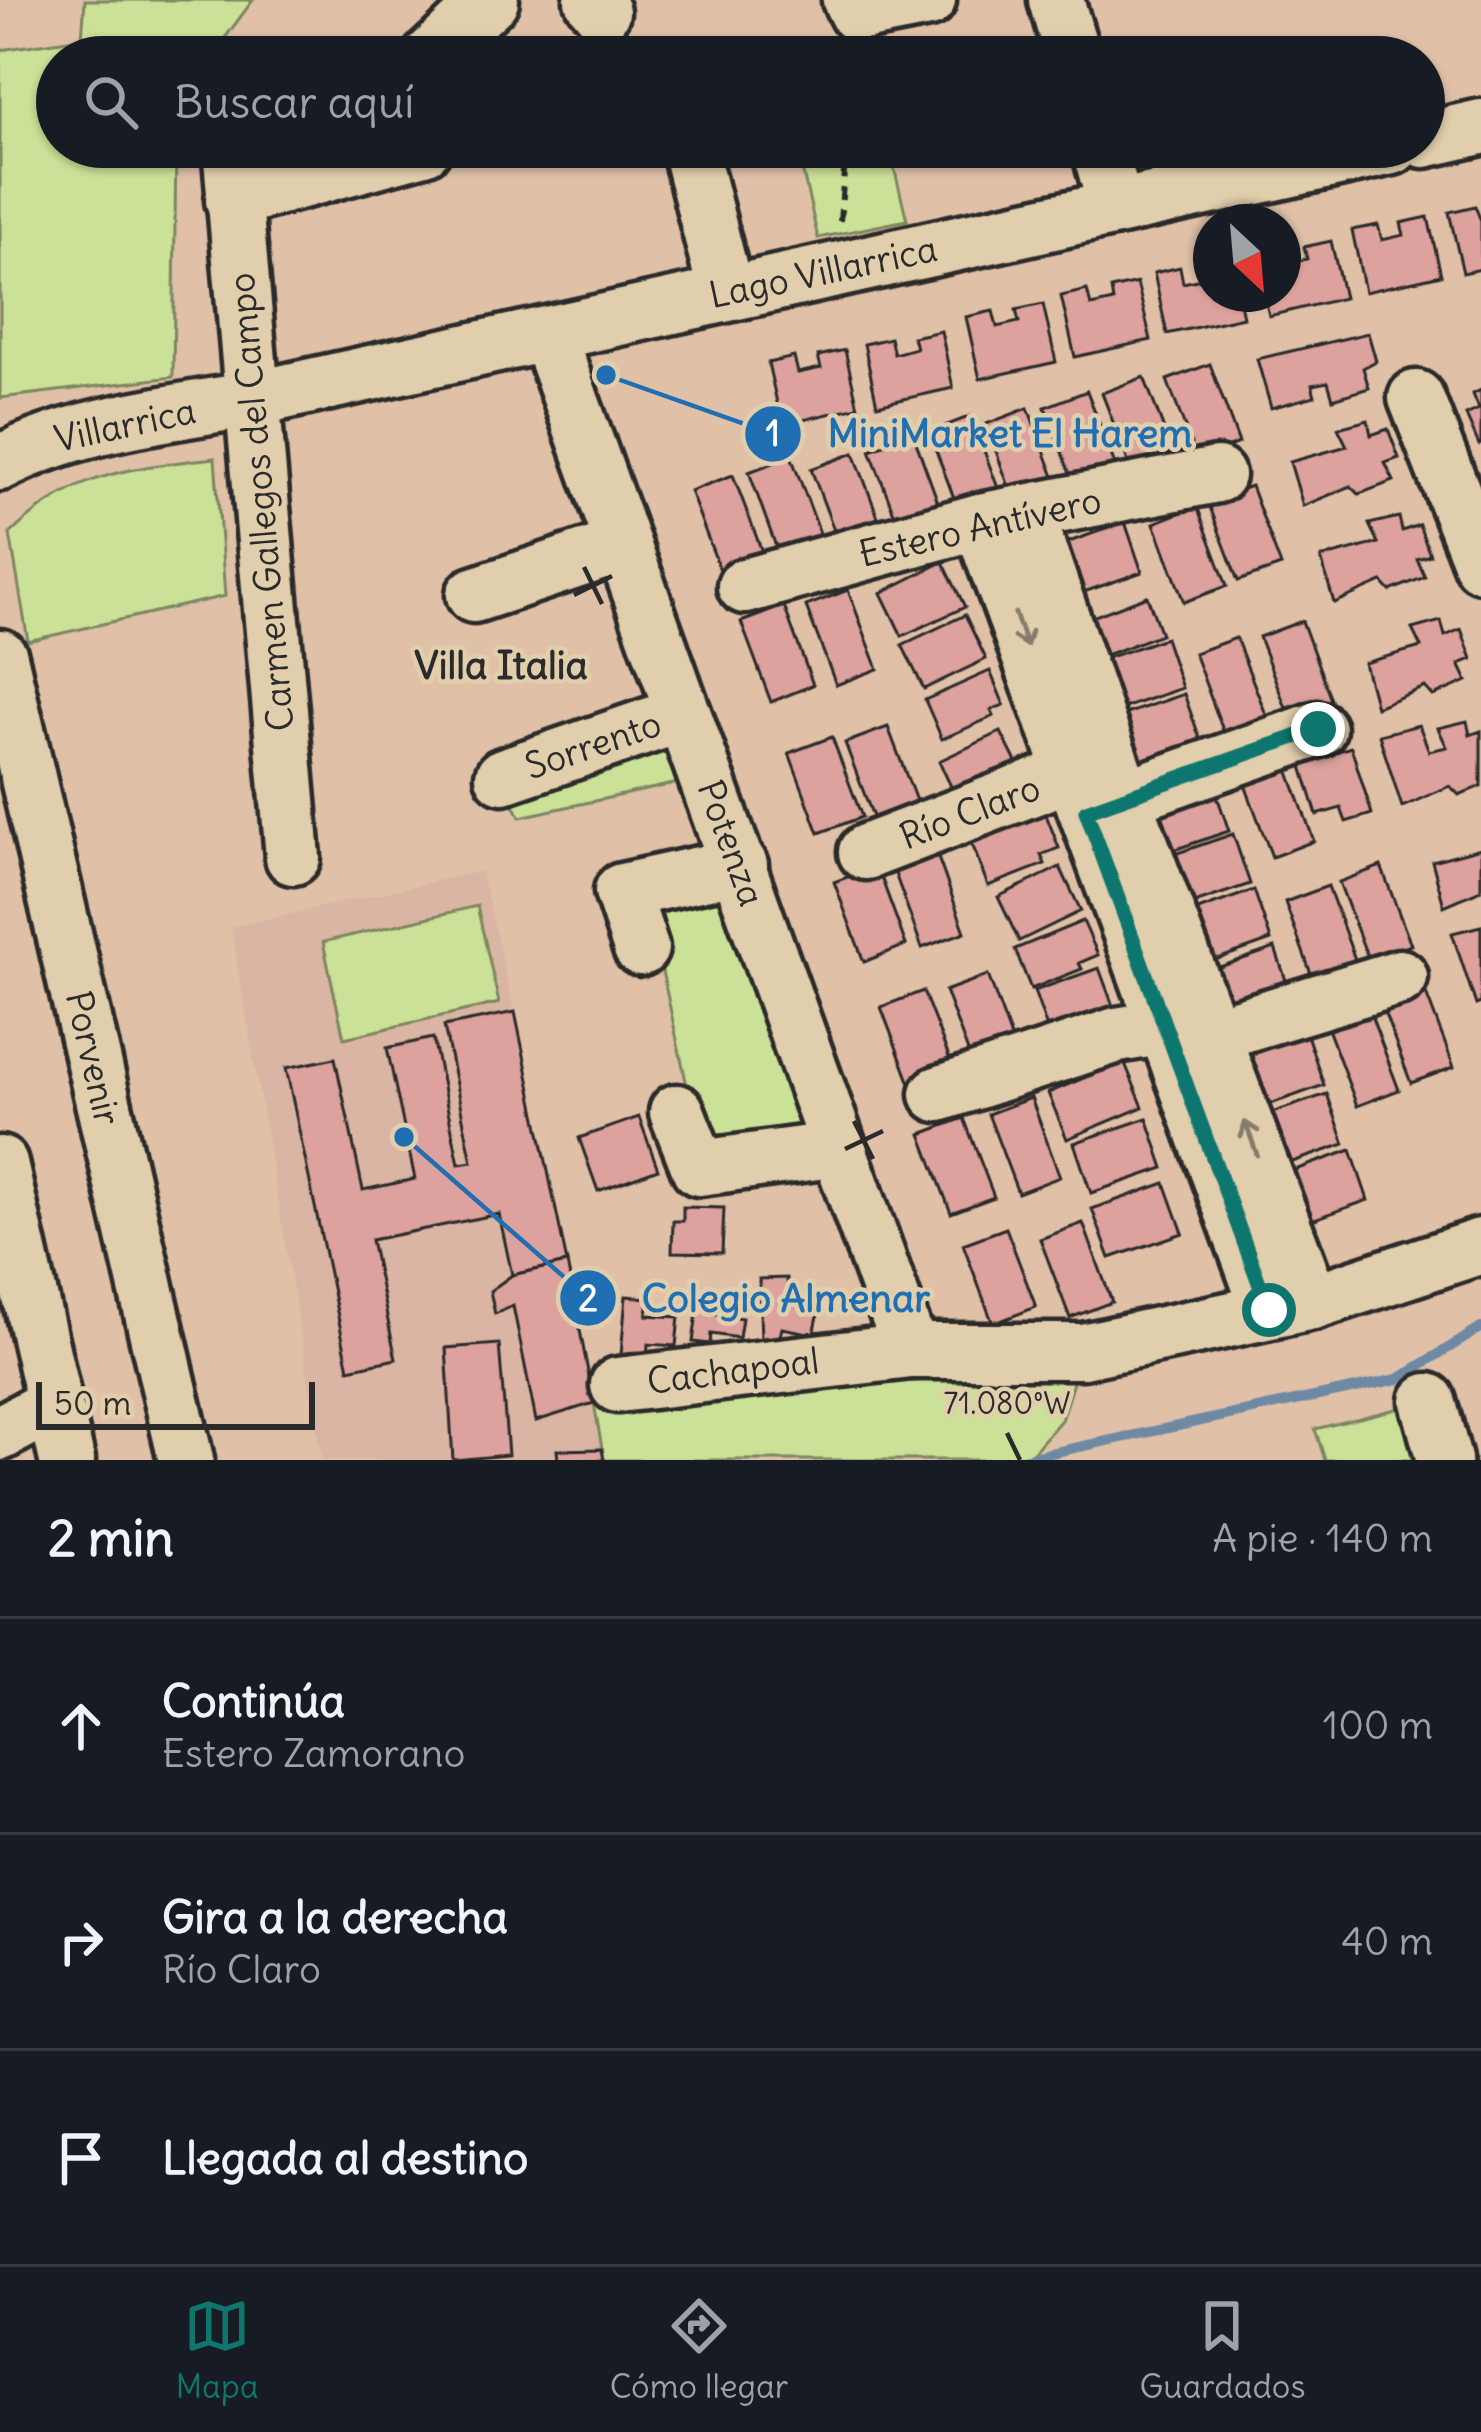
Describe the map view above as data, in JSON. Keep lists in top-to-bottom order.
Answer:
{
  "streets": {
    "street": [
      "Lago Villarrica",
      "Villarrica",
      "Carmen Gallegos del Campo",
      "Estero Antívero",
      "Sorrento",
      "Río Claro",
      "Potenza",
      "Porvenir",
      "Cachapoal"
    ]
  },
  "crossings": [
    ["Lago Villarrica", "Villarrica"],
    ["Lago Villarrica", "Carmen Gallegos del Campo"],
    ["Lago Villarrica", "Potenza"],
    ["Villarrica", "Carmen Gallegos del Campo"],
    ["Sorrento", "Potenza"],
    ["Potenza", "Cachapoal"]
  ],
  "districts": ["Villa Italia"],
  "places": ["MiniMarket El Harem", "Colegio Almenar"],
  "scale_bar": "50 m",
  "north": "bottom right",
  "page": {
    "search": "Buscar aquí",
    "scale": "50 m",
    "heading": ["2 min", "A pie · 140 m"],
    "list": [
      ["Continúa", "Estero Zamorano", "100 m"],
      ["Gira a la derecha", "Río Claro", "40 m"],
      "Llegada al destino"
    ],
    "nav": ["Mapa", "Cómo llegar", "Guardados"]
  },
  "coordinates": ["71.080°W"]
}
